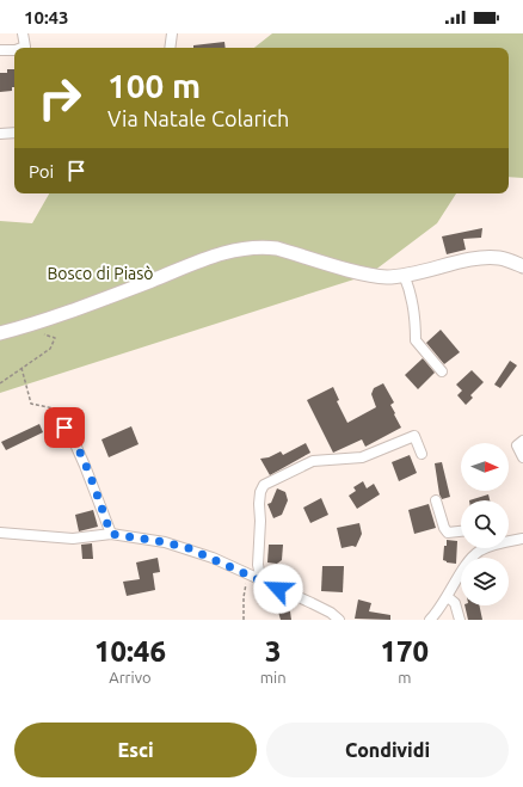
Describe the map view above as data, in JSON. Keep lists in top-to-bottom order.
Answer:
{
  "parks": ["Bosco di Piasò"],
  "north": "right",
  "page": {
    "status": "10:43",
    "turn": ["100 m", "Via Natale Colarich"],
    "then": "Poi",
    "eta": [
      "10:46",
      "Arrivo",
      "3",
      "min",
      "170",
      "m"
    ],
    "buttons": ["Esci", "Condividi"]
  }
}
